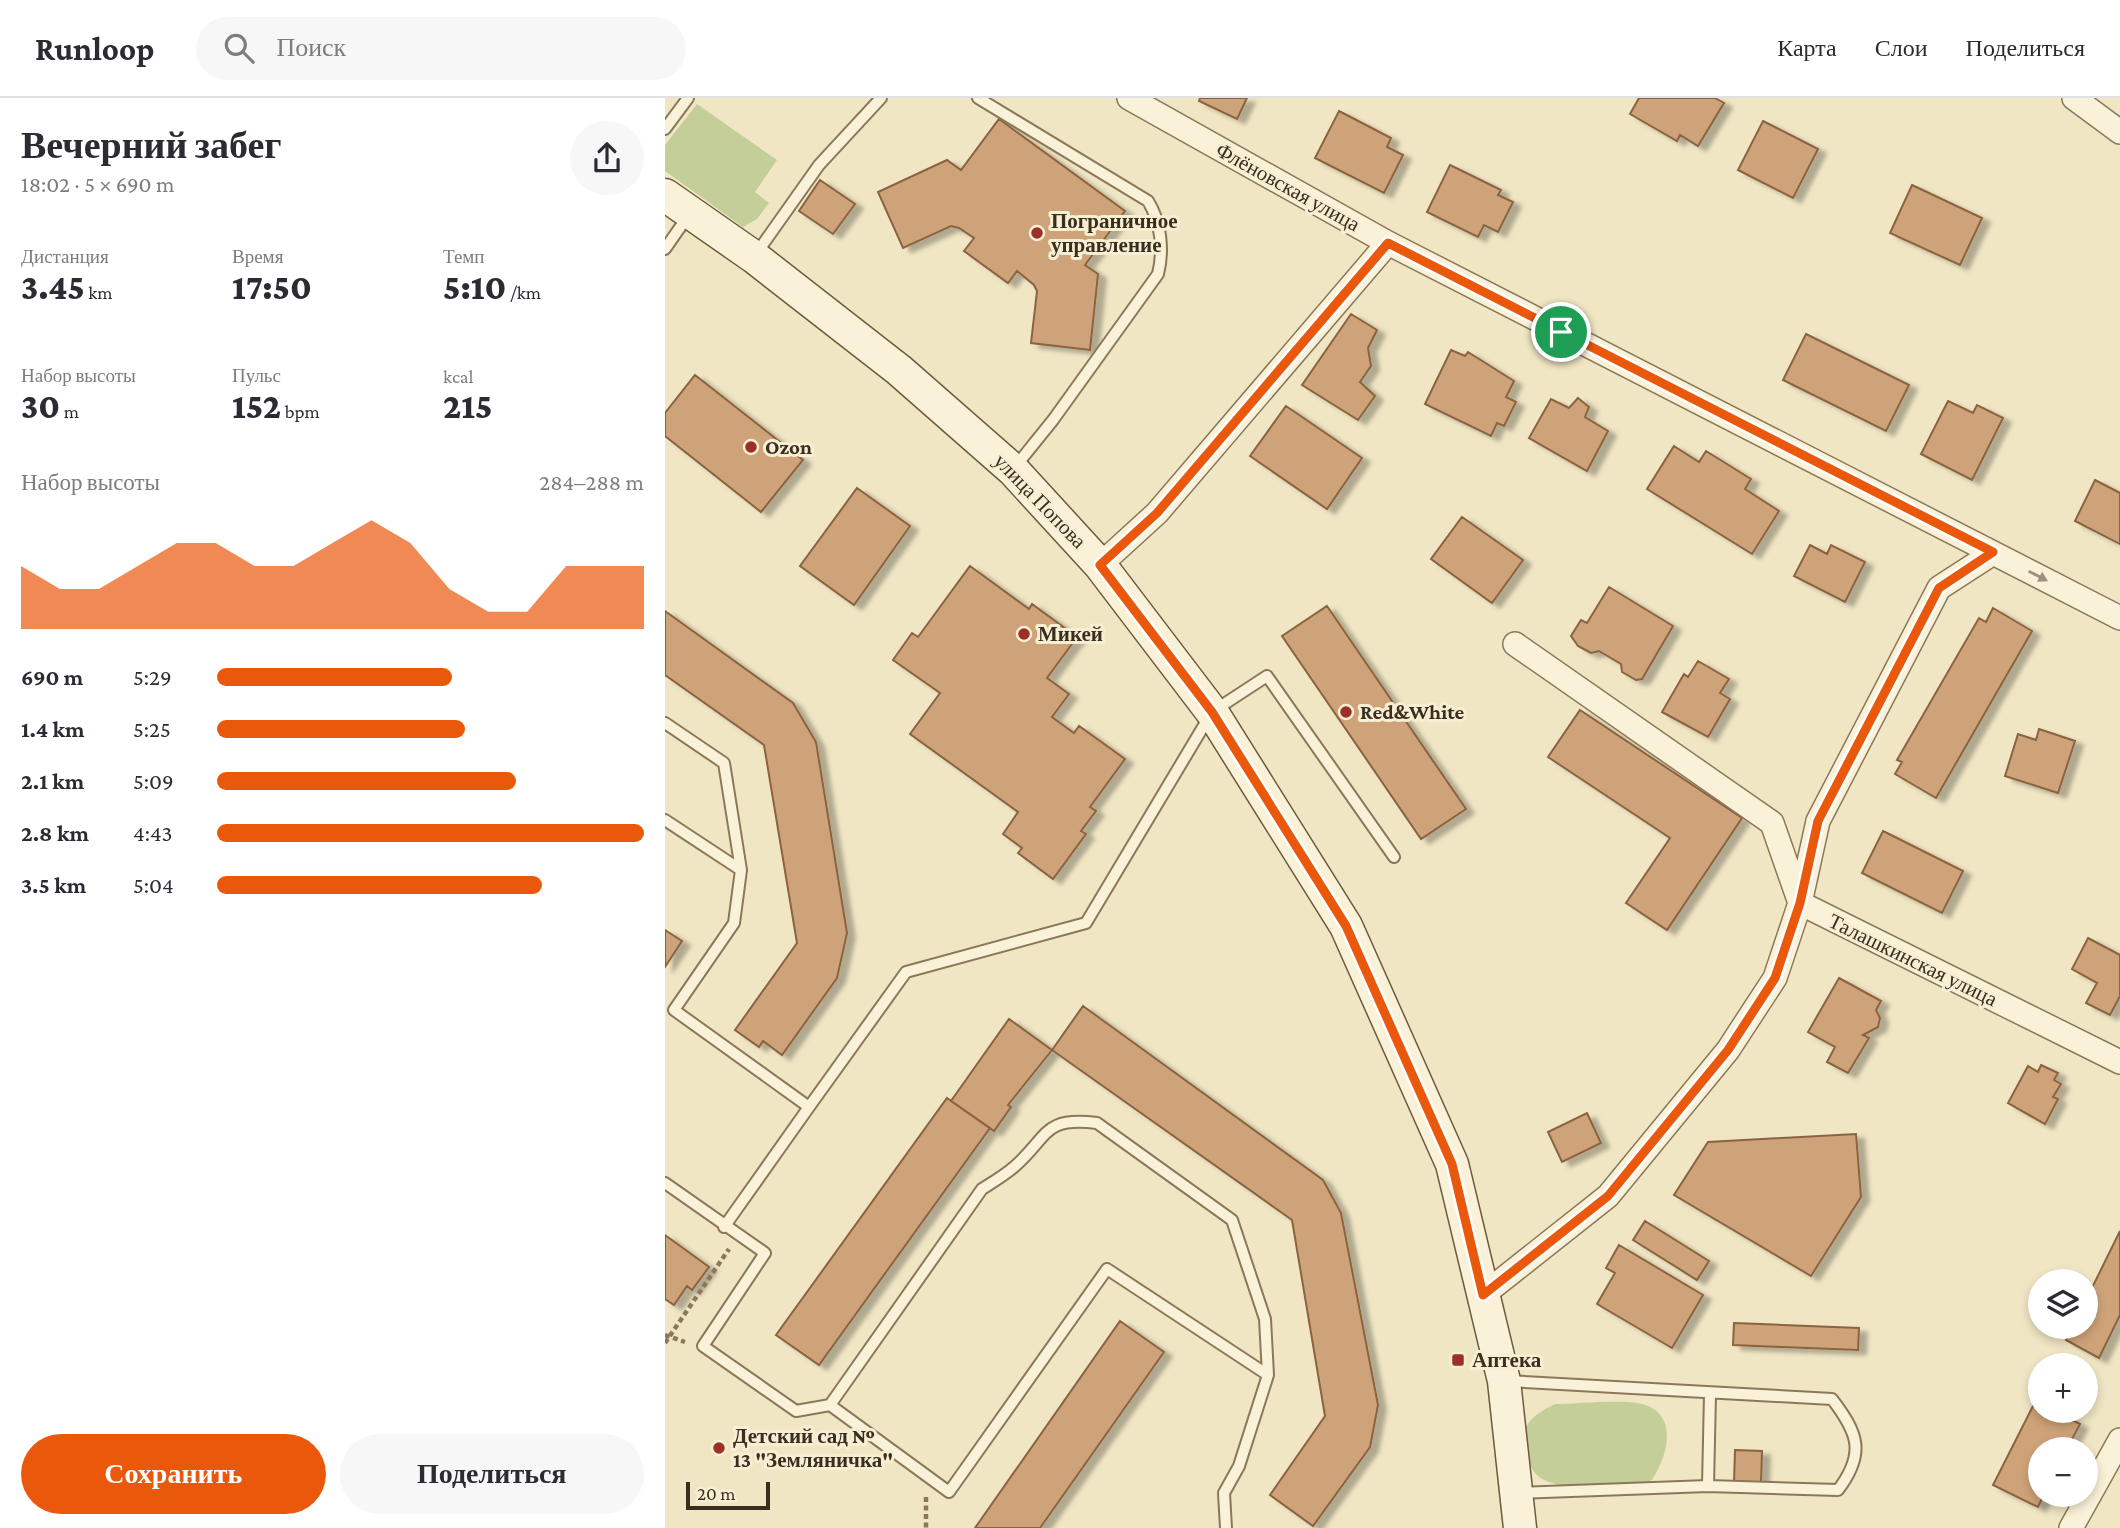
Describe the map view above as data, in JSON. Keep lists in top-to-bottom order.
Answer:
{
  "streets": {
    "street": ["Флёновская улица", "улица Попова", "Талашкинская улица"]
  },
  "places": {
    "other": [
      "Пограничное управление",
      "Ozon",
      "Микей",
      "Red&White",
      "Детский сад № 13 \"Земляничка\""
    ],
    "transit": ["Аптека"]
  },
  "scale_bar": "20 m",
  "page": {
    "header": "Runloop",
    "search": "Поиск",
    "nav": ["Карта", "Слои", "Поделиться"],
    "heading": ["Вечерний забег", "18:02 · 5 × 690 m"],
    "stats": [
      ["Дистанция", "3.45 km"],
      ["Время", "17:50"],
      ["Темп", "5:10 /km"],
      ["Набор высоты", "30 m"],
      ["Пульс", "152 bpm"],
      ["kcal", "215"]
    ],
    "chart": ["Набор высоты", "284–288 m"],
    "list": [
      {
        "name": "690 m",
        "note": "5:29"
      },
      {
        "name": "1.4 km",
        "note": "5:25"
      },
      {
        "name": "2.1 km",
        "note": "5:09"
      },
      {
        "name": "2.8 km",
        "note": "4:43"
      },
      {
        "name": "3.5 km",
        "note": "5:04"
      }
    ],
    "map_buttons": ["+", "−"],
    "buttons": ["Сохранить", "Поделиться"],
    "scale": "20 m"
  }
}
